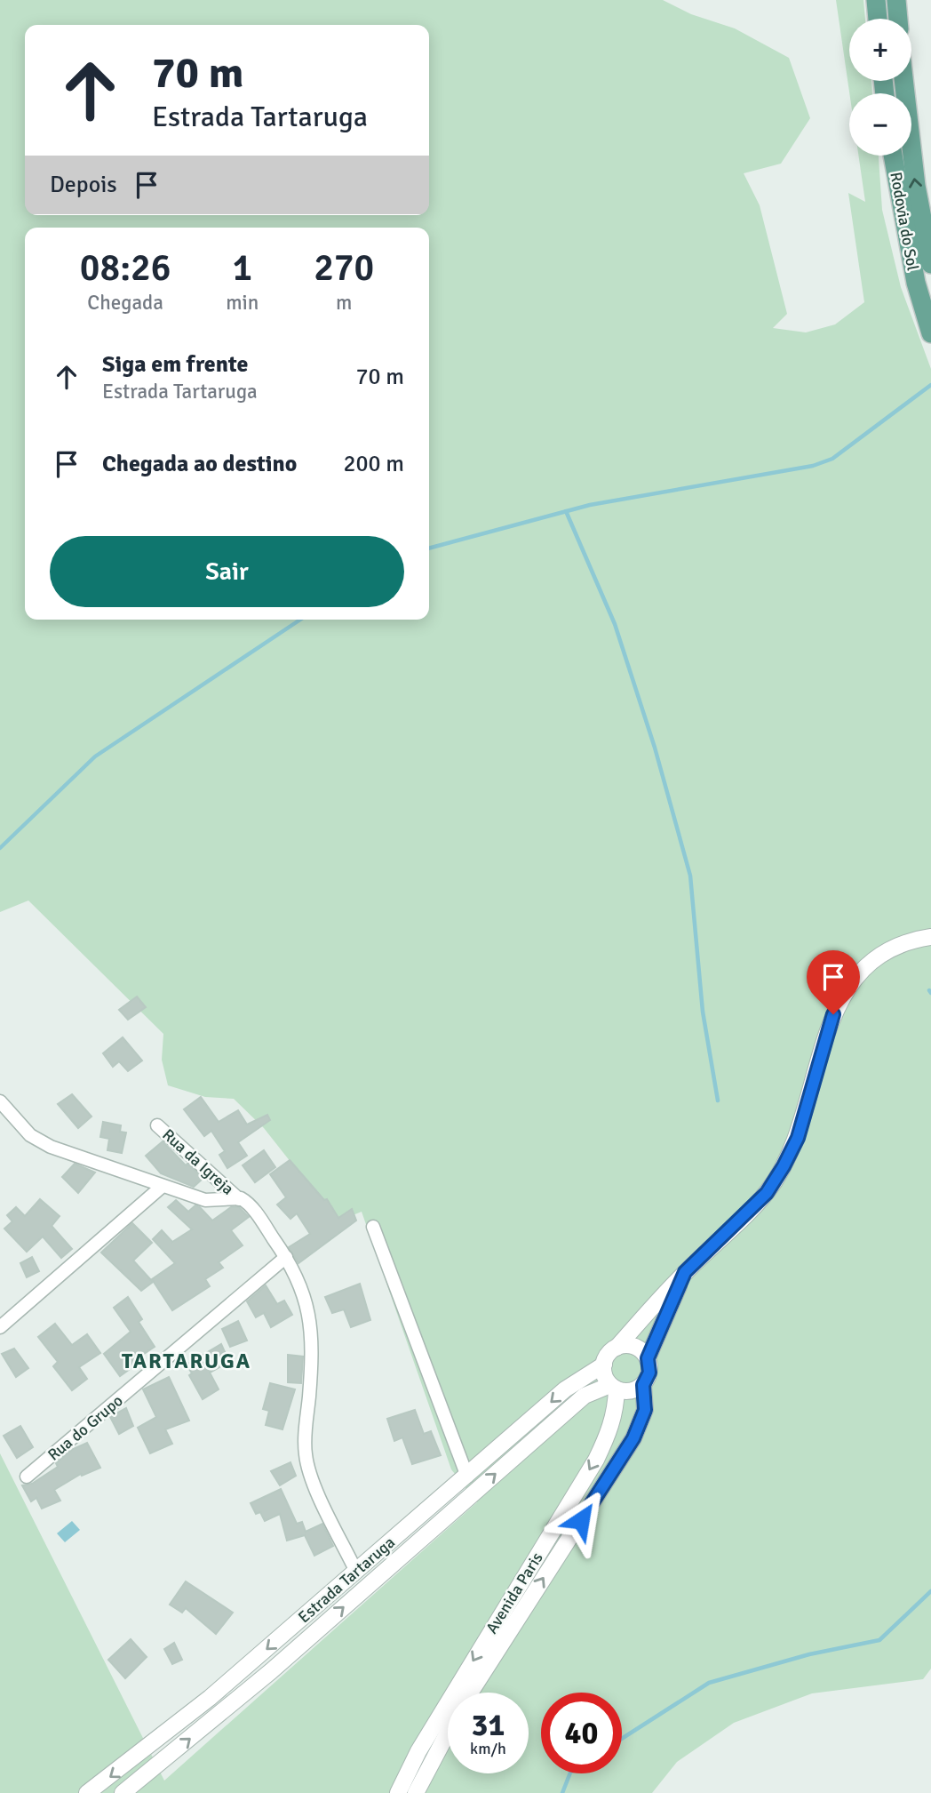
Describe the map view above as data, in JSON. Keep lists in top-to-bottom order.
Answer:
{
  "streets": {
    "main road": ["Rodovia do Sol"],
    "street": [
      "Rua da Igreja",
      "Rua do Grupo",
      "Estrada Tartaruga",
      "Avenida Paris"
    ]
  },
  "crossings": [
    ["Estrada Tartaruga", "Avenida Paris"]
  ],
  "districts": ["TARTARUGA"],
  "page": {
    "map_buttons": ["+", "−"],
    "turn": ["70 m", "Estrada Tartaruga"],
    "then": "Depois",
    "eta": [
      "08:26",
      "Chegada",
      "1",
      "min",
      "270",
      "m"
    ],
    "list": [
      {
        "name": "Siga em frente",
        "note": "Estrada Tartaruga",
        "value": "70 m"
      },
      {
        "name": "Chegada ao destino",
        "value": "200 m"
      }
    ],
    "buttons": "Sair",
    "speed": "31 km/h",
    "limit": "40"
  }
}
